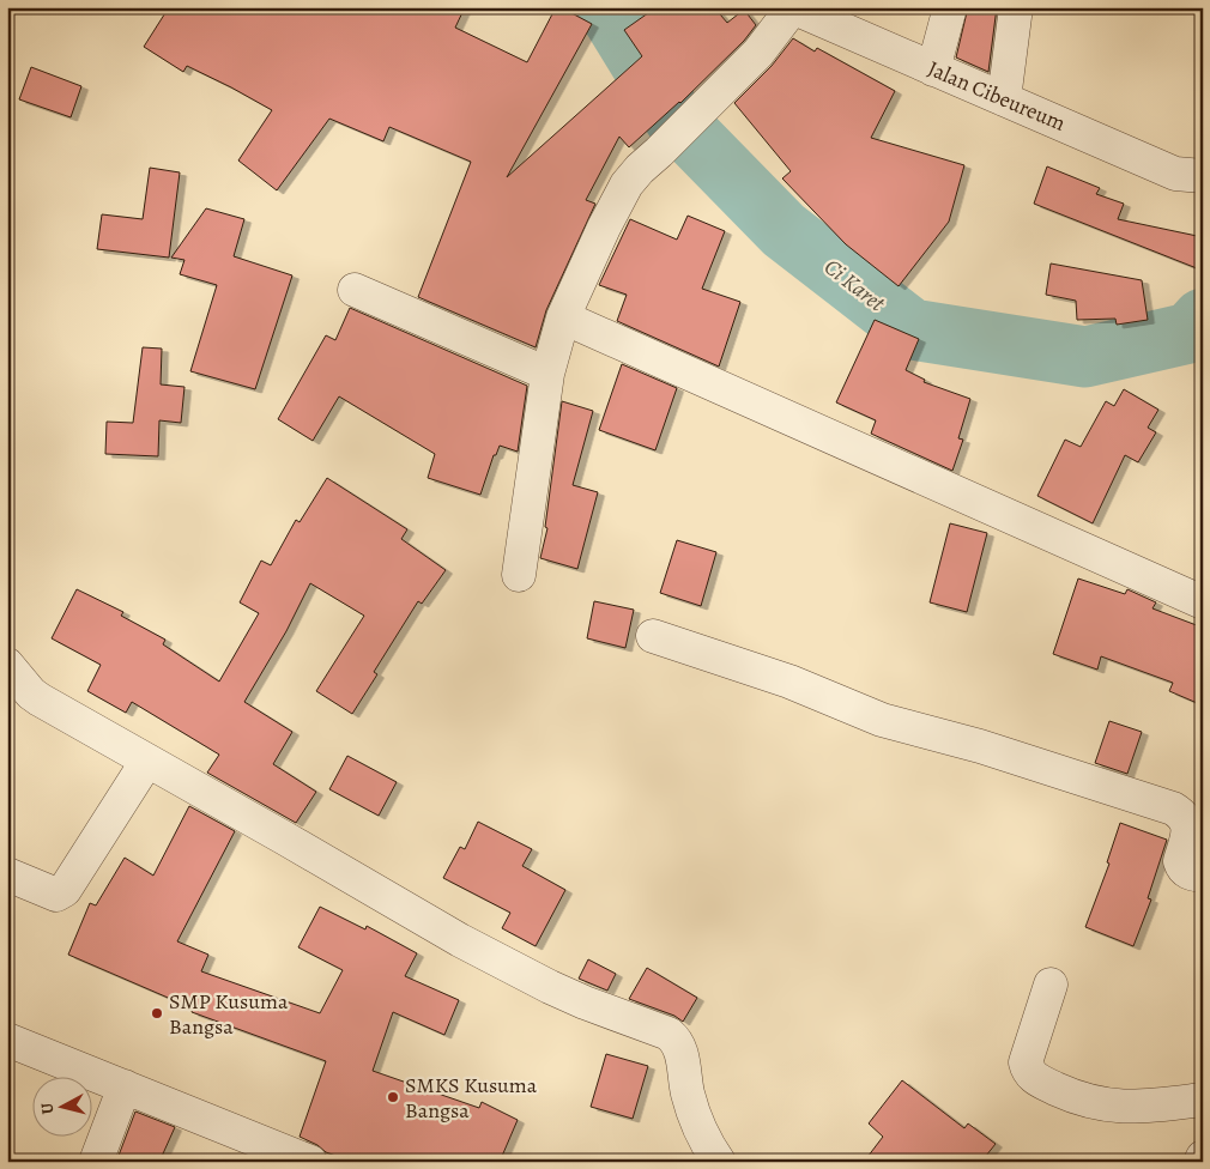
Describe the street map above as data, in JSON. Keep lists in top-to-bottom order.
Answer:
{
  "streets": {
    "street": ["Jalan Cibeureum"]
  },
  "water": ["Ci Karet"],
  "places": ["SMP Kusuma Bangsa", "SMKS Kusuma Bangsa"],
  "north": "left"
}
